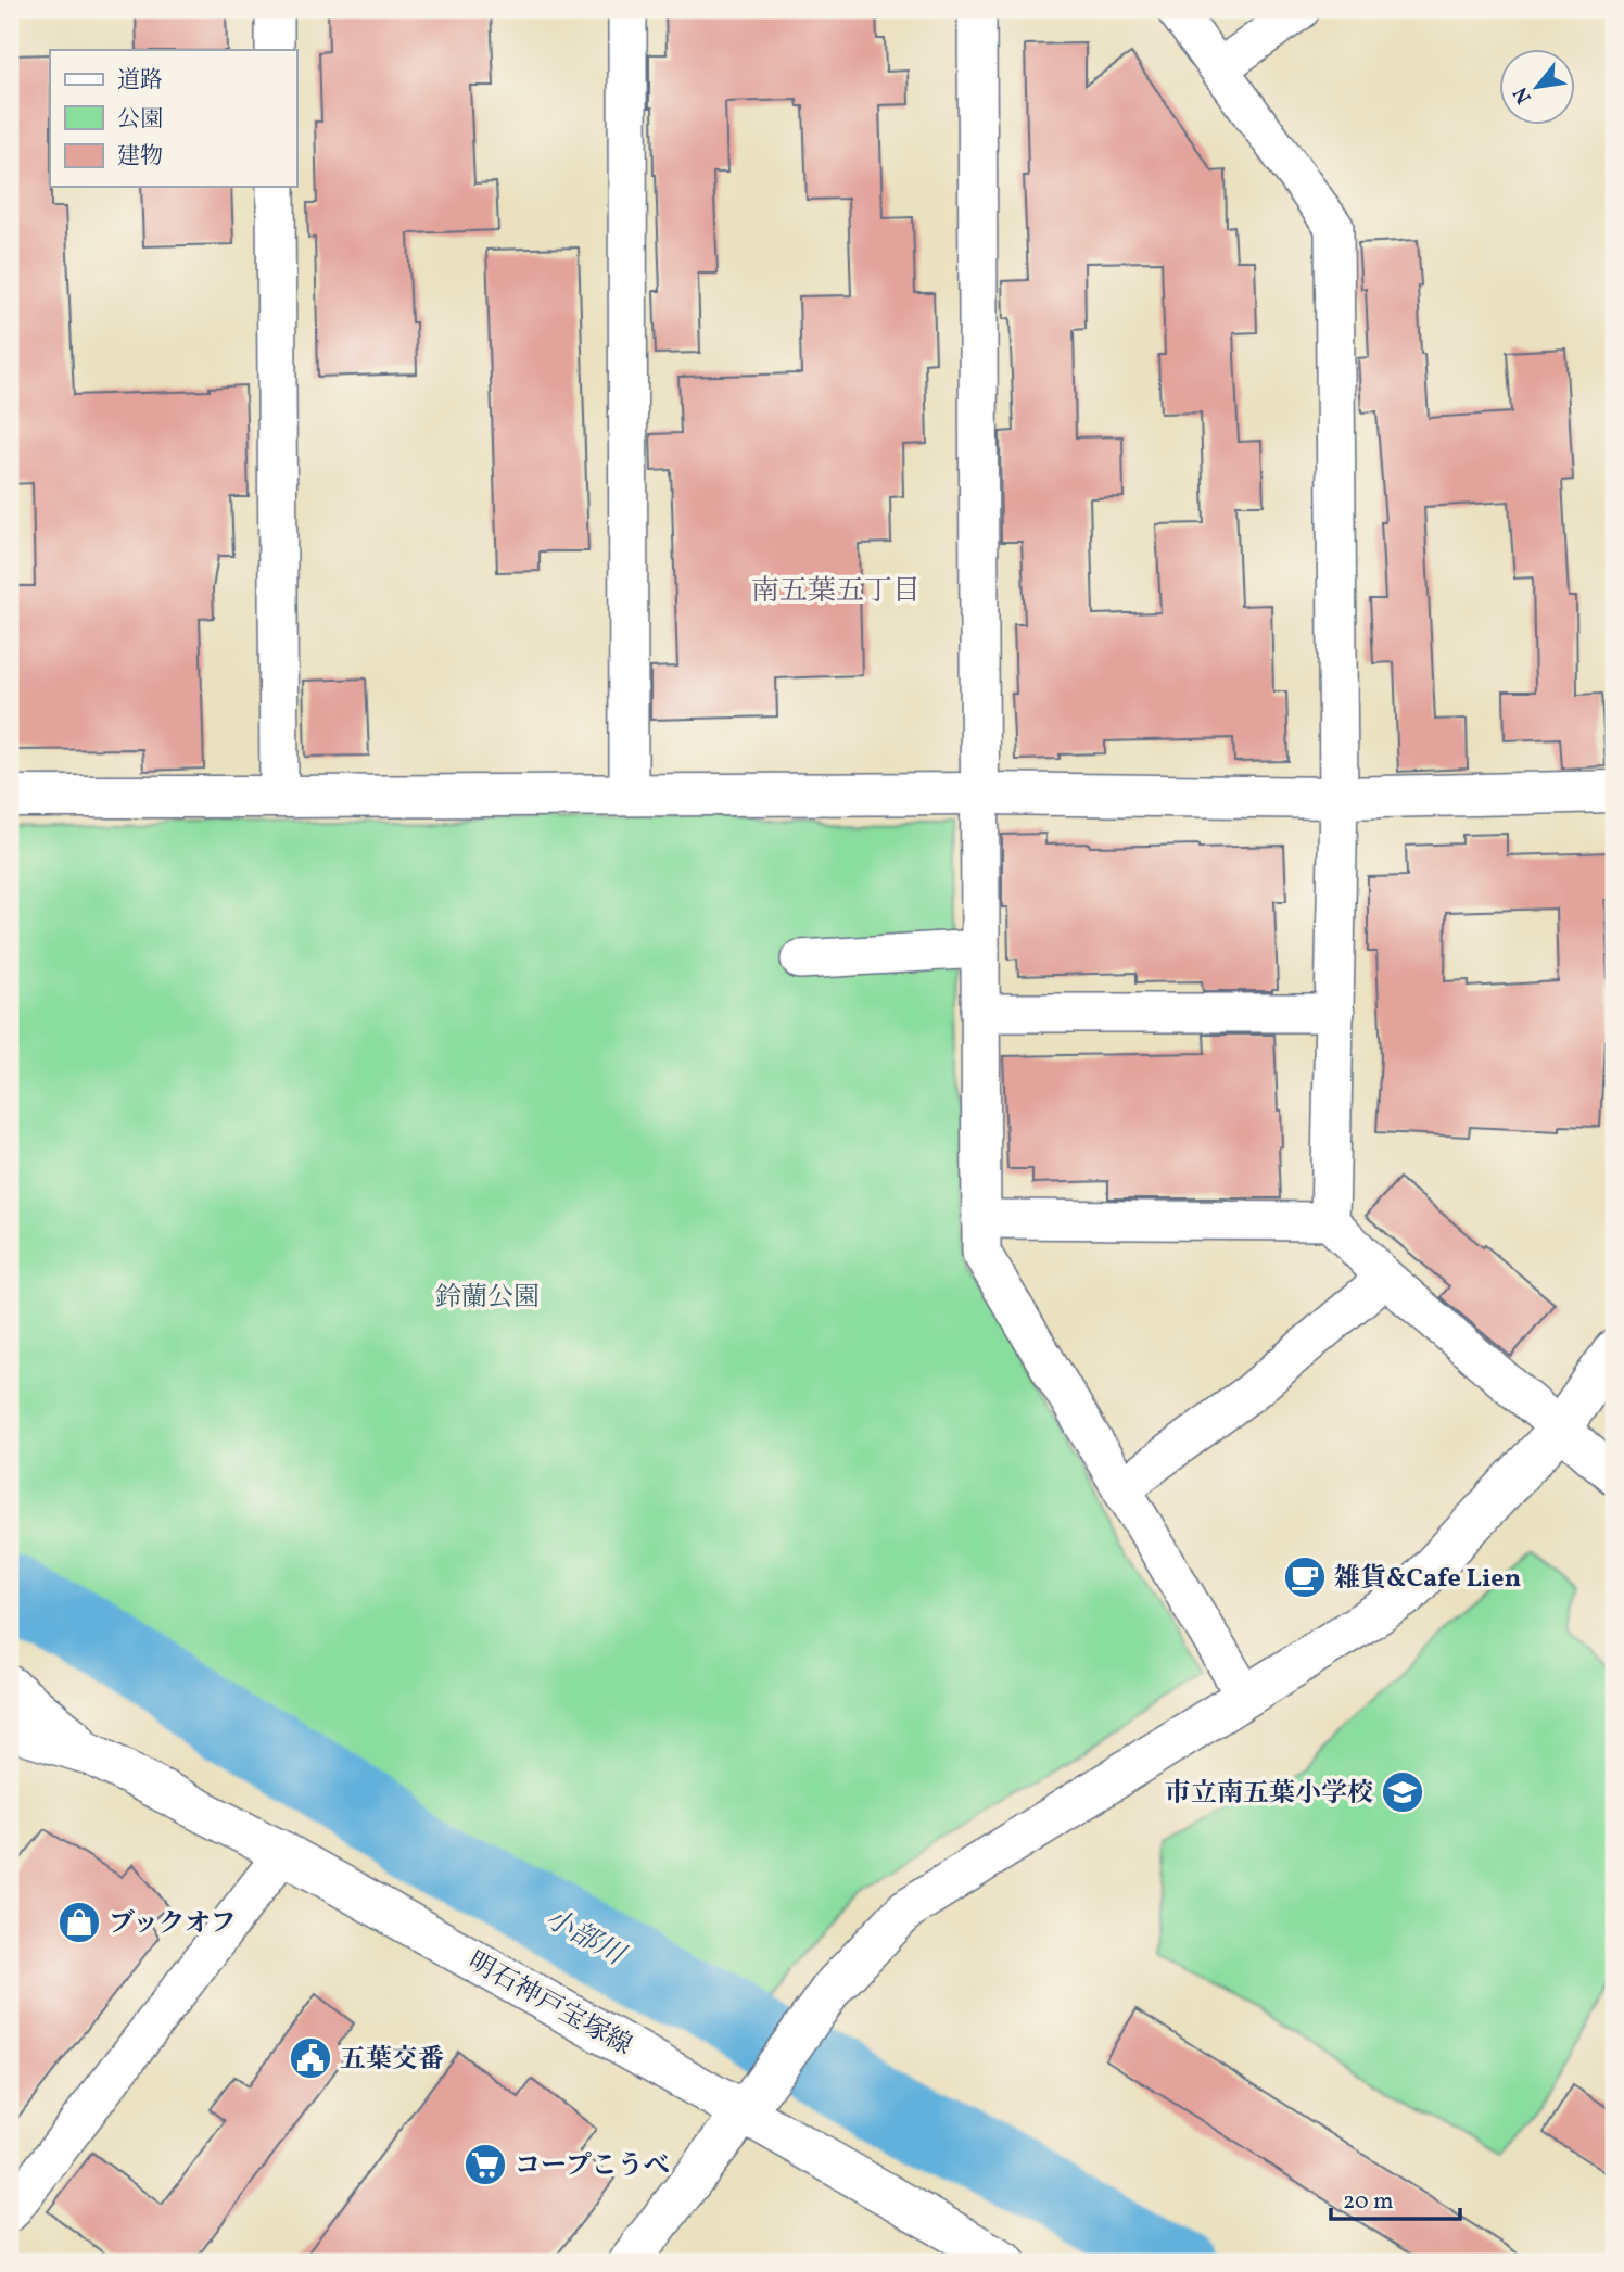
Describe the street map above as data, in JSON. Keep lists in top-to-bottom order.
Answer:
{
  "streets": {
    "street": ["明石神戸宝塚線"]
  },
  "districts": ["南五葉五丁目"],
  "water": ["小部川"],
  "parks": ["鈴蘭公園"],
  "places": {
    "cafe": ["雑貨&Cafe Lien"],
    "school or university": ["市立南五葉小学校"],
    "shop": ["ブックオフ"],
    "public building": ["五葉交番"],
    "supermarket": ["コープこうべ"]
  },
  "legend": ["道路", "公園", "建物"],
  "scale_bar": "20 m",
  "north": "bottom left"
}
